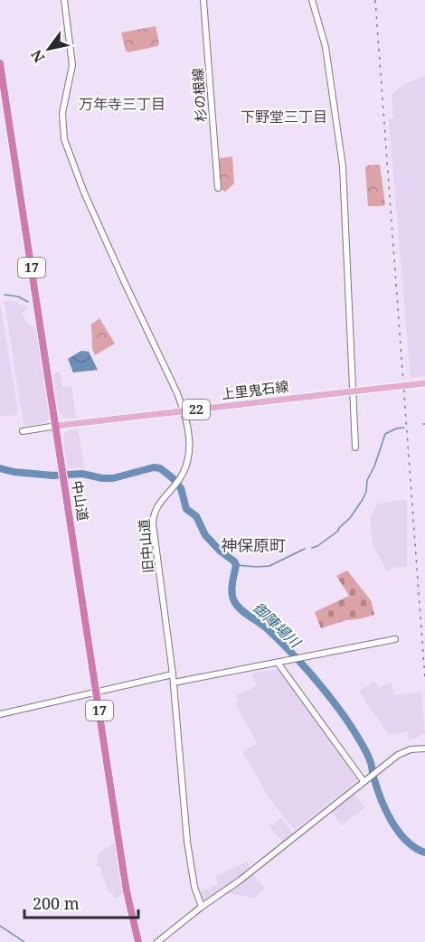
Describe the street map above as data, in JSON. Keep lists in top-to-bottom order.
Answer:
{
  "streets": {
    "highway": ["17", "中山道"],
    "main road": [
      "杉の根線",
      "上里鬼石線",
      "22",
      "旧中山道"
    ]
  },
  "crossings": [
    ["上里鬼石線", "中山道"],
    ["上里鬼石線", "旧中山道"]
  ],
  "districts": ["万年寺三丁目", "下野堂三丁目", "神保原町"],
  "water": ["御陣場川"],
  "scale_bar": "200 m",
  "north": "bottom left"
}
